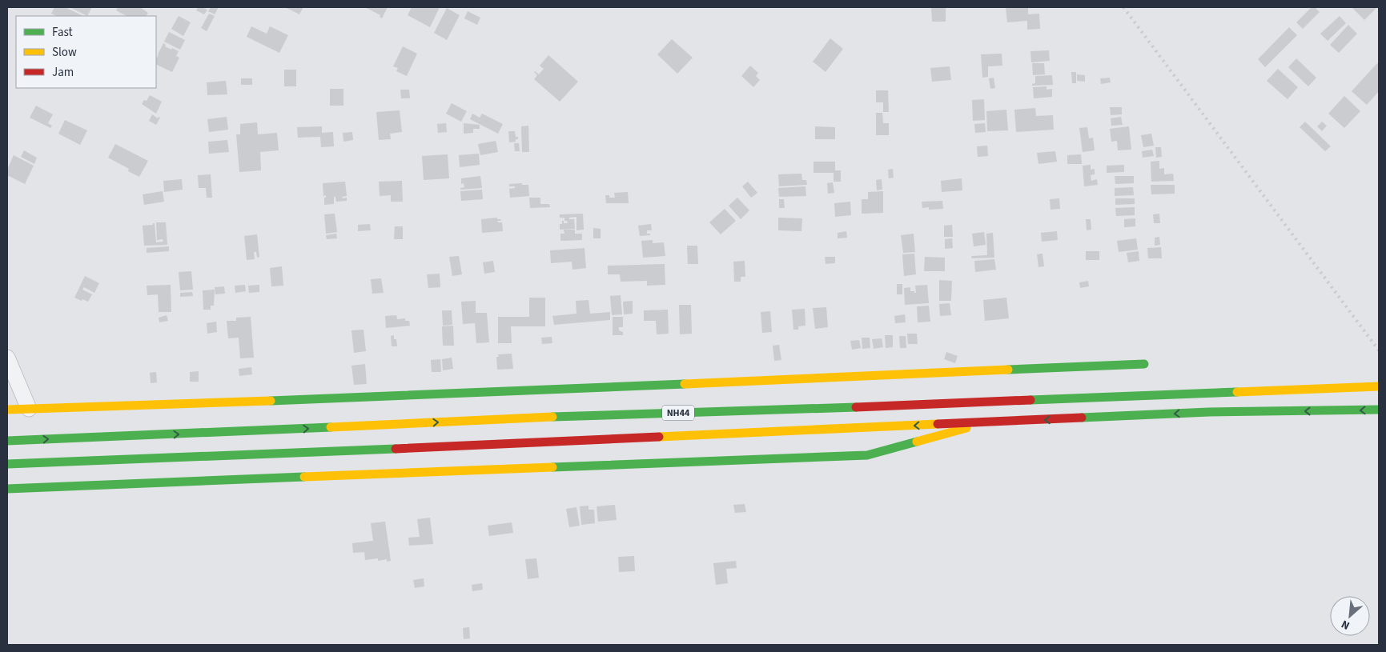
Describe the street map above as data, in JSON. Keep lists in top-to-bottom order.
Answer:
{
  "streets": {
    "main road": ["NH44"]
  },
  "legend": ["Fast", "Slow", "Jam"],
  "north": "bottom left"
}
